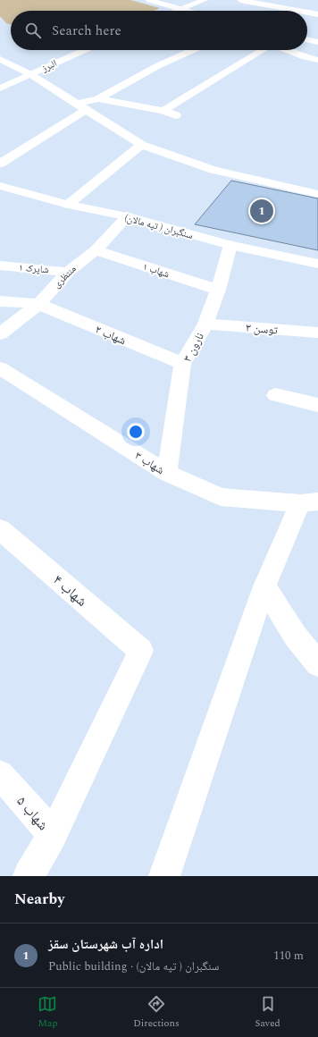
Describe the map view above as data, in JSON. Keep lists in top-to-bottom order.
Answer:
{
  "streets": {
    "street": [
      "البرز",
      "سنگبران ( تپه مالان)",
      "شاپرک ۱",
      "شهاب ۱",
      "منتظری",
      "توسن ۳",
      "شهاب ۲",
      "نارون ۳",
      "شهاب ۳",
      "شهاب ۴",
      "شهاب ۵"
    ]
  },
  "crossings": [
    ["سنگبران ( تپه مالان)", "منتظری"],
    ["سنگبران ( تپه مالان)", "نارون ۳"],
    ["شاپرک ۱", "منتظری"],
    ["شهاب ۱", "منتظری"],
    ["شهاب ۱", "نارون ۳"],
    ["منتظری", "شهاب ۲"],
    ["توسن ۳", "نارون ۳"],
    ["شهاب ۲", "نارون ۳"],
    ["نارون ۳", "شهاب ۳"],
    ["شهاب ۴", "شهاب ۵"]
  ],
  "page": {
    "search": "Search here",
    "pins": "1",
    "heading": "Nearby",
    "list": [
      {
        "mark": "1",
        "name": "اداره آب شهرستان سقز",
        "note": "Public building · سنگبران ( تپه مالان)",
        "value": "110 m"
      }
    ],
    "nav": ["Map", "Directions", "Saved"]
  }
}
